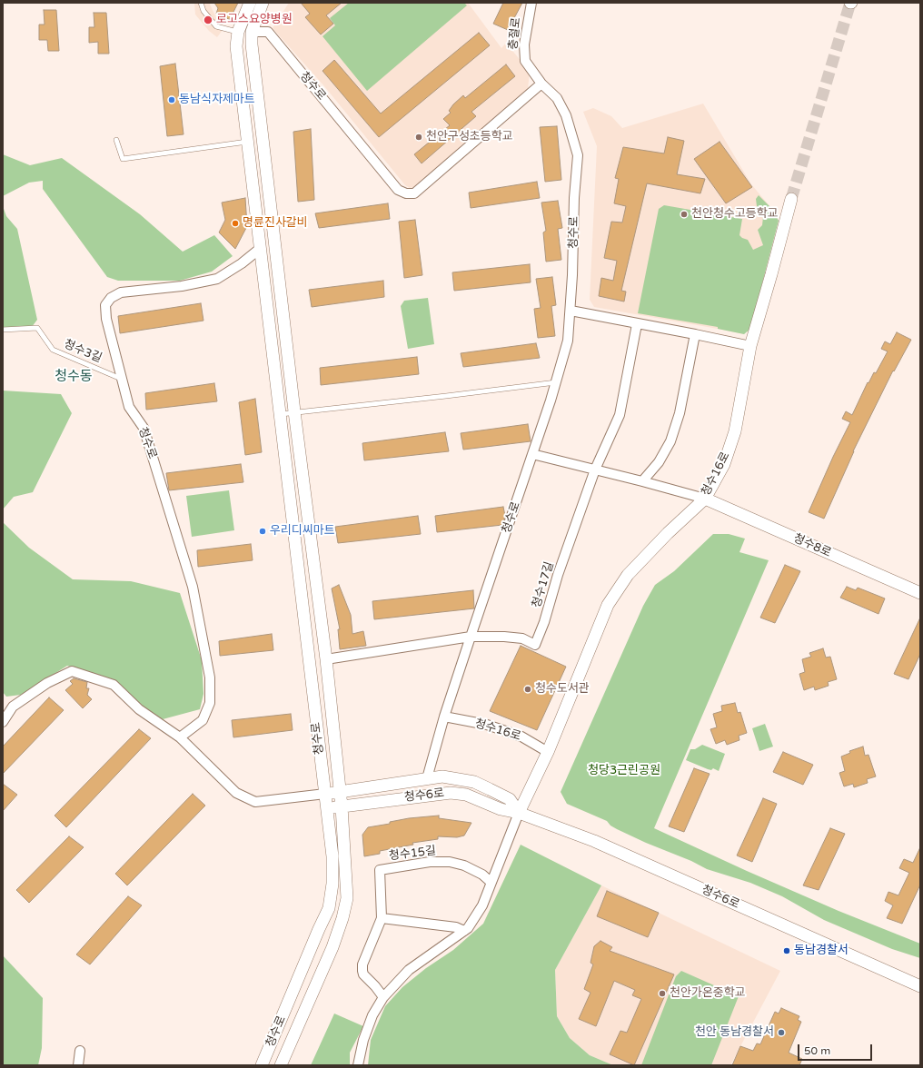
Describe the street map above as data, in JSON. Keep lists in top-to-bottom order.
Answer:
{
  "streets": {
    "street": [
      "충절로",
      "청수로",
      "청수16로",
      "청수8로",
      "청수17길",
      "청수6로",
      "청수15길"
    ],
    "lane": ["청수3길"]
  },
  "crossings": [
    ["충절로", "청수로"],
    ["청수로", "청수3길"],
    ["청수로", "청수17길"],
    ["청수로", "청수6로"],
    ["청수16로", "청수8로"],
    ["청수16로", "청수6로"],
    ["청수17길", "청수6로"]
  ],
  "districts": ["청수동"],
  "parks": ["청당3근린공원"],
  "places": [
    "로고스요양병원",
    "동남식자제마트",
    "천안구성초등학교",
    "천안청수고등학교",
    "명륜진사갈비",
    "우리디씨마트",
    "청수도서관",
    "동남경찰서",
    "천안가온중학교",
    "천안 동남경찰서"
  ],
  "scale_bar": "50 m"
}
